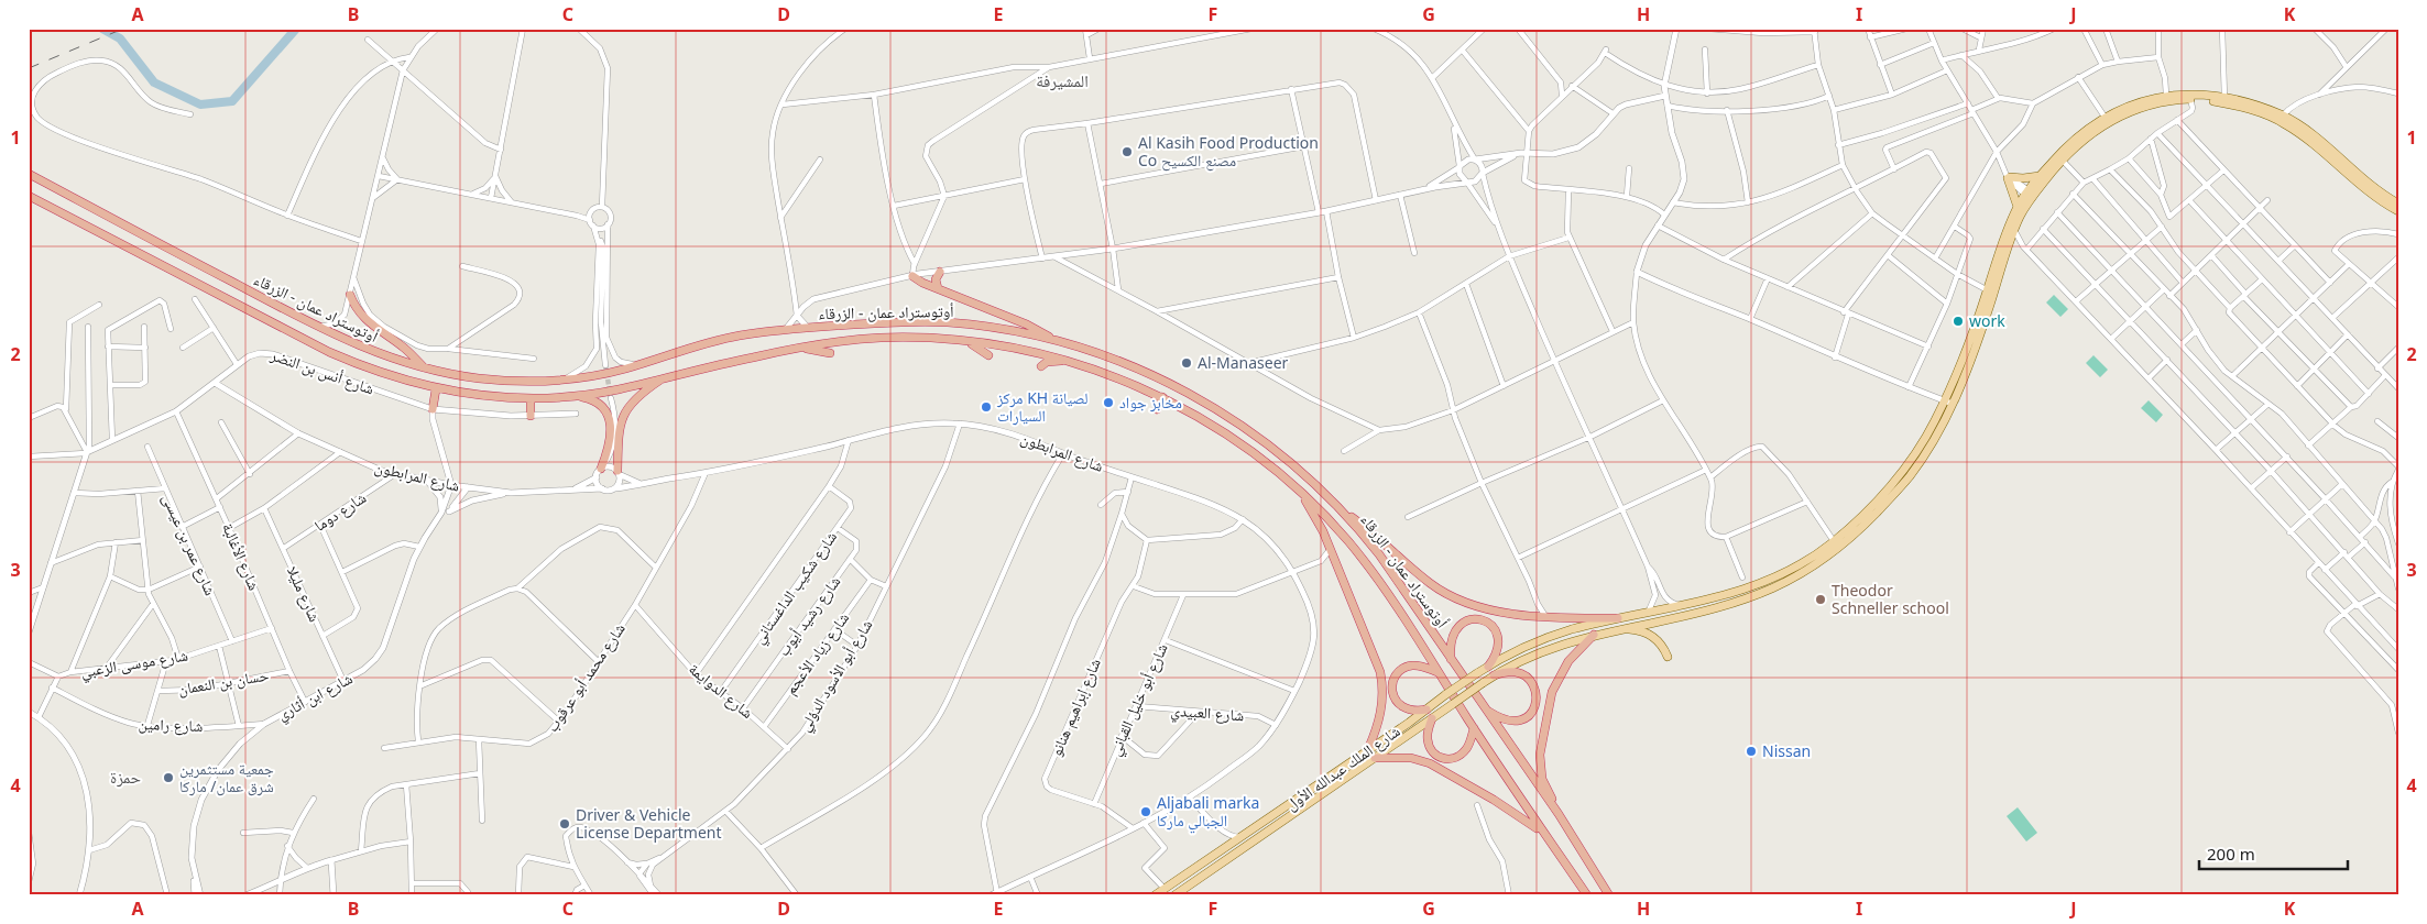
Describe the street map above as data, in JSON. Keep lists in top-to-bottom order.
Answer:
{
  "streets": {
    "highway": ["أوتوستراد عمان - الزرقاء"],
    "main road": ["شارع الملك عبدالله الأول"],
    "street": [
      "شارع أنس بن النضر",
      "شارع المرابطون",
      "شارع دوما",
      "شارع عمر بن عيسى",
      "شارع الأغالبة",
      "شارع شكيب الداغستاني",
      "شارع مليلا",
      "شارع رشيد أيوب",
      "شارع زياد الأعجم",
      "شارع موسى الزعبي",
      "شارع أبو الأسود الدؤلي",
      "شارع محمد أبو عرقوب",
      "حسان بن النعمان",
      "شارع الدوايمة",
      "شارع ابن أثاري",
      "شارع أبو خليل القباني",
      "شارع إبراهيم هنانو",
      "شارع العبيدي",
      "شارع رامين"
    ]
  },
  "crossings": [
    ["شارع أنس بن النضر", "شارع المرابطون"],
    ["شارع أنس بن النضر", "شارع الأغالبة"],
    ["شارع المرابطون", "شارع دوما"],
    ["شارع المرابطون", "شارع شكيب الداغستاني"],
    ["شارع المرابطون", "شارع أبو الأسود الدؤلي"],
    ["شارع المرابطون", "شارع محمد أبو عرقوب"],
    ["شارع المرابطون", "شارع ابن أثاري"],
    ["شارع المرابطون", "شارع إبراهيم هنانو"],
    ["شارع المرابطون", "شارع العبيدي"],
    ["شارع دوما", "شارع مليلا"],
    ["شارع عمر بن عيسى", "شارع موسى الزعبي"],
    ["شارع الأغالبة", "شارع موسى الزعبي"],
    ["شارع الأغالبة", "حسان بن النعمان"],
    ["شارع الأغالبة", "شارع ابن أثاري"],
    ["شارع شكيب الداغستاني", "شارع الدوايمة"],
    ["شارع مليلا", "شارع ابن أثاري"],
    ["شارع رشيد أيوب", "شارع الدوايمة"],
    ["شارع زياد الأعجم", "شارع الدوايمة"],
    ["شارع أبو الأسود الدؤلي", "شارع الدوايمة"],
    ["شارع محمد أبو عرقوب", "شارع الدوايمة"],
    ["شارع ابن أثاري", "شارع رامين"],
    ["شارع أبو خليل القباني", "شارع إبراهيم هنانو"],
    ["شارع أبو خليل القباني", "شارع العبيدي"]
  ],
  "districts": ["المشيرفة", "حمزة"],
  "places": [
    "Al Kasih Food Production Co مصنع الكسيح",
    "work",
    "Al-Manaseer",
    "مخابز جواد",
    "مركز KH لصيانة السيارات",
    "Theodor Schneller school",
    "Nissan",
    "جمعية مستثمرين شرق عمان/ ماركا",
    "Aljabali marka الجبالي ماركا",
    "Driver & Vehicle License Department"
  ],
  "scale_bar": "200 m",
  "grid": {
    "columns": [
      "A",
      "B",
      "C",
      "D",
      "E",
      "F",
      "G",
      "H",
      "I",
      "J",
      "K"
    ],
    "rows": [
      "1",
      "2",
      "3",
      "4"
    ]
  }
}
